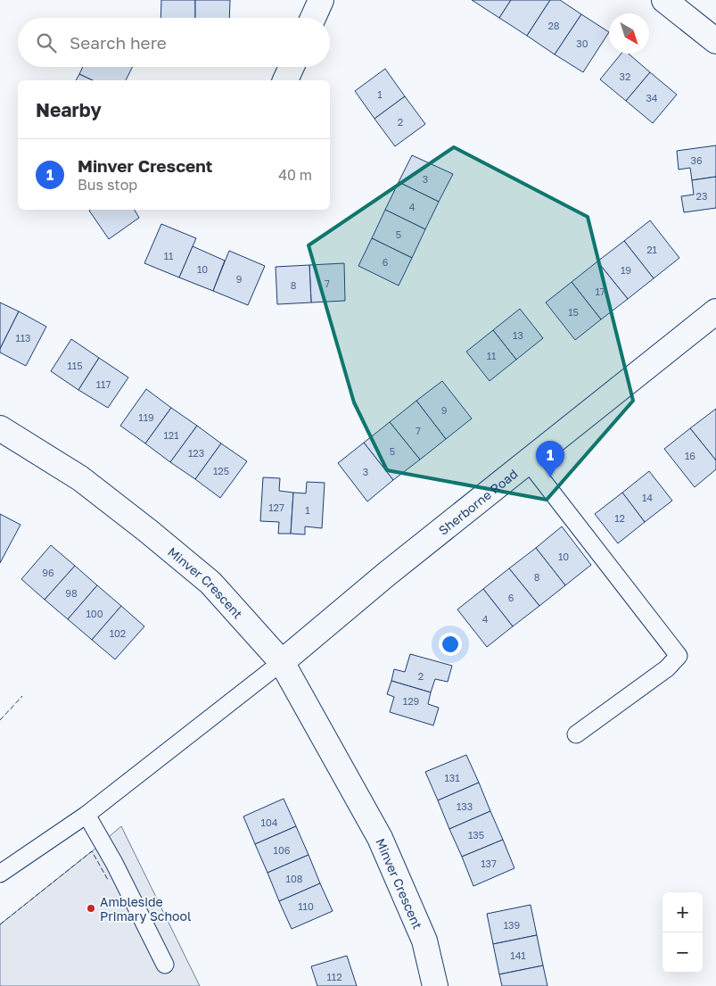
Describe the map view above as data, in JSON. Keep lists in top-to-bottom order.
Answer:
{
  "streets": {
    "street": ["Sherborne Road", "Minver Crescent"]
  },
  "crossings": [
    ["Sherborne Road", "Minver Crescent"]
  ],
  "places": ["Ambleside Primary School"],
  "house_numbers": [
    "28",
    "30",
    "32",
    "1",
    "34",
    "2",
    "36",
    "3",
    "23",
    "4",
    "5",
    "21",
    "11",
    "6",
    "10",
    "19",
    "9",
    "7",
    "8",
    "17",
    "15",
    "13",
    "113",
    "11",
    "115",
    "117",
    "9",
    "119",
    "7",
    "121",
    "5",
    "123",
    "16",
    "125",
    "3",
    "14",
    "127",
    "1",
    "12",
    "10",
    "96",
    "8",
    "98",
    "6",
    "100",
    "4",
    "102",
    "2",
    "129",
    "131",
    "133",
    "104",
    "135",
    "106",
    "137",
    "108",
    "110",
    "139",
    "141",
    "112"
  ],
  "north": "bottom right",
  "page": {
    "search": "Search here",
    "heading": "Nearby",
    "list": [
      {
        "mark": "1",
        "name": "Minver Crescent",
        "note": "Bus stop",
        "value": "40 m"
      }
    ],
    "pins": "1",
    "map_buttons": ["+", "−"]
  }
}
